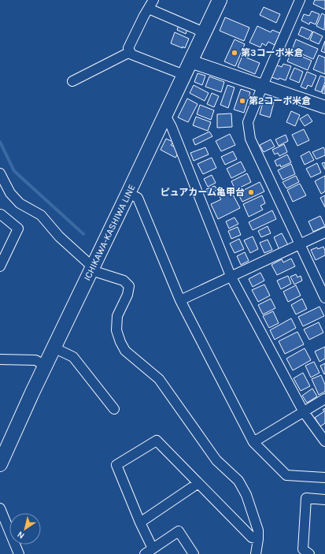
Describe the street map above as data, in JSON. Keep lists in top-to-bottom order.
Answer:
{
  "streets": {
    "main road": ["ICHIKAWA-KASHIWA LINE"]
  },
  "places": ["第3コーポ米倉", "第2コーポ米倉", "ピュアカーム亀甲台"],
  "north": "bottom left"
}
